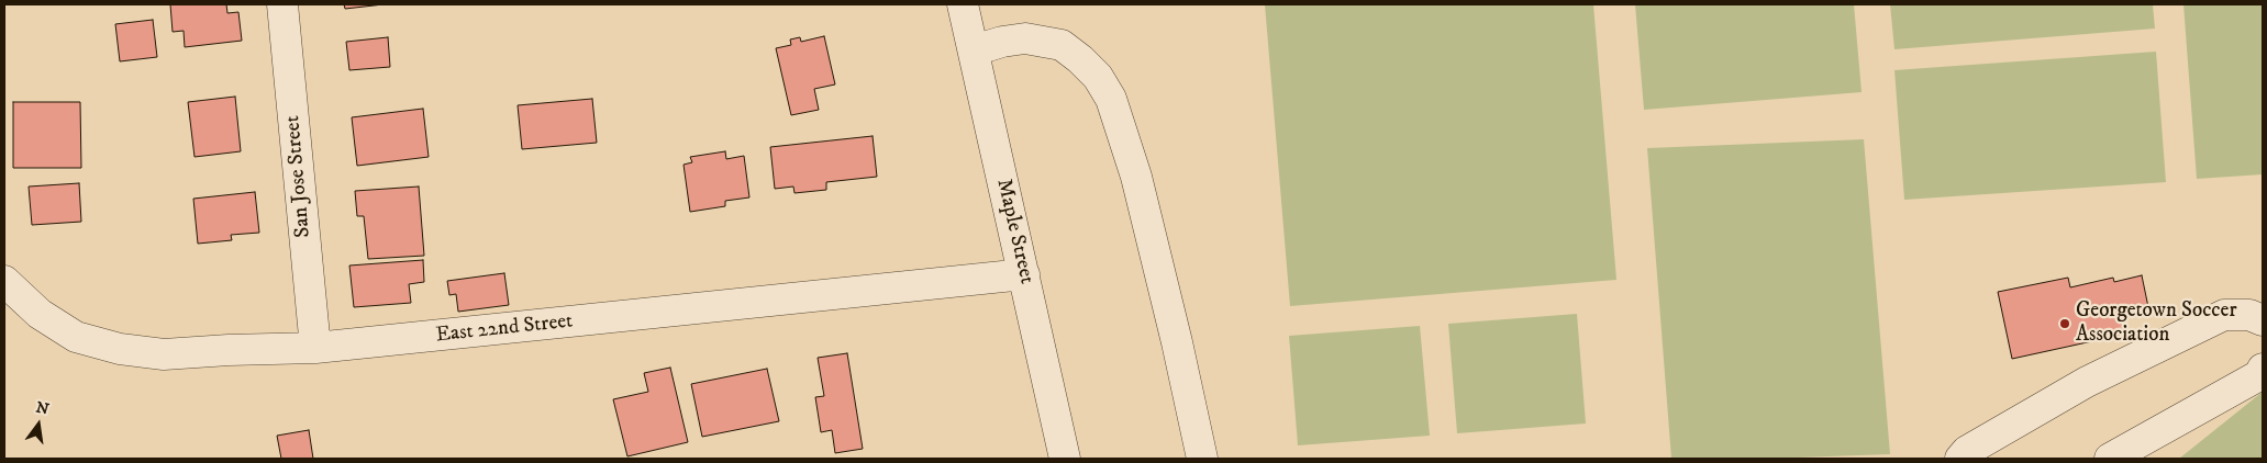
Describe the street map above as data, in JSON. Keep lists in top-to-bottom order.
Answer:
{
  "streets": {
    "street": ["San Jose Street", "Maple Street", "East 22nd Street"]
  },
  "crossings": [
    ["San Jose Street", "East 22nd Street"],
    ["Maple Street", "East 22nd Street"]
  ],
  "places": ["Georgetown Soccer Association"],
  "north": "top"
}
